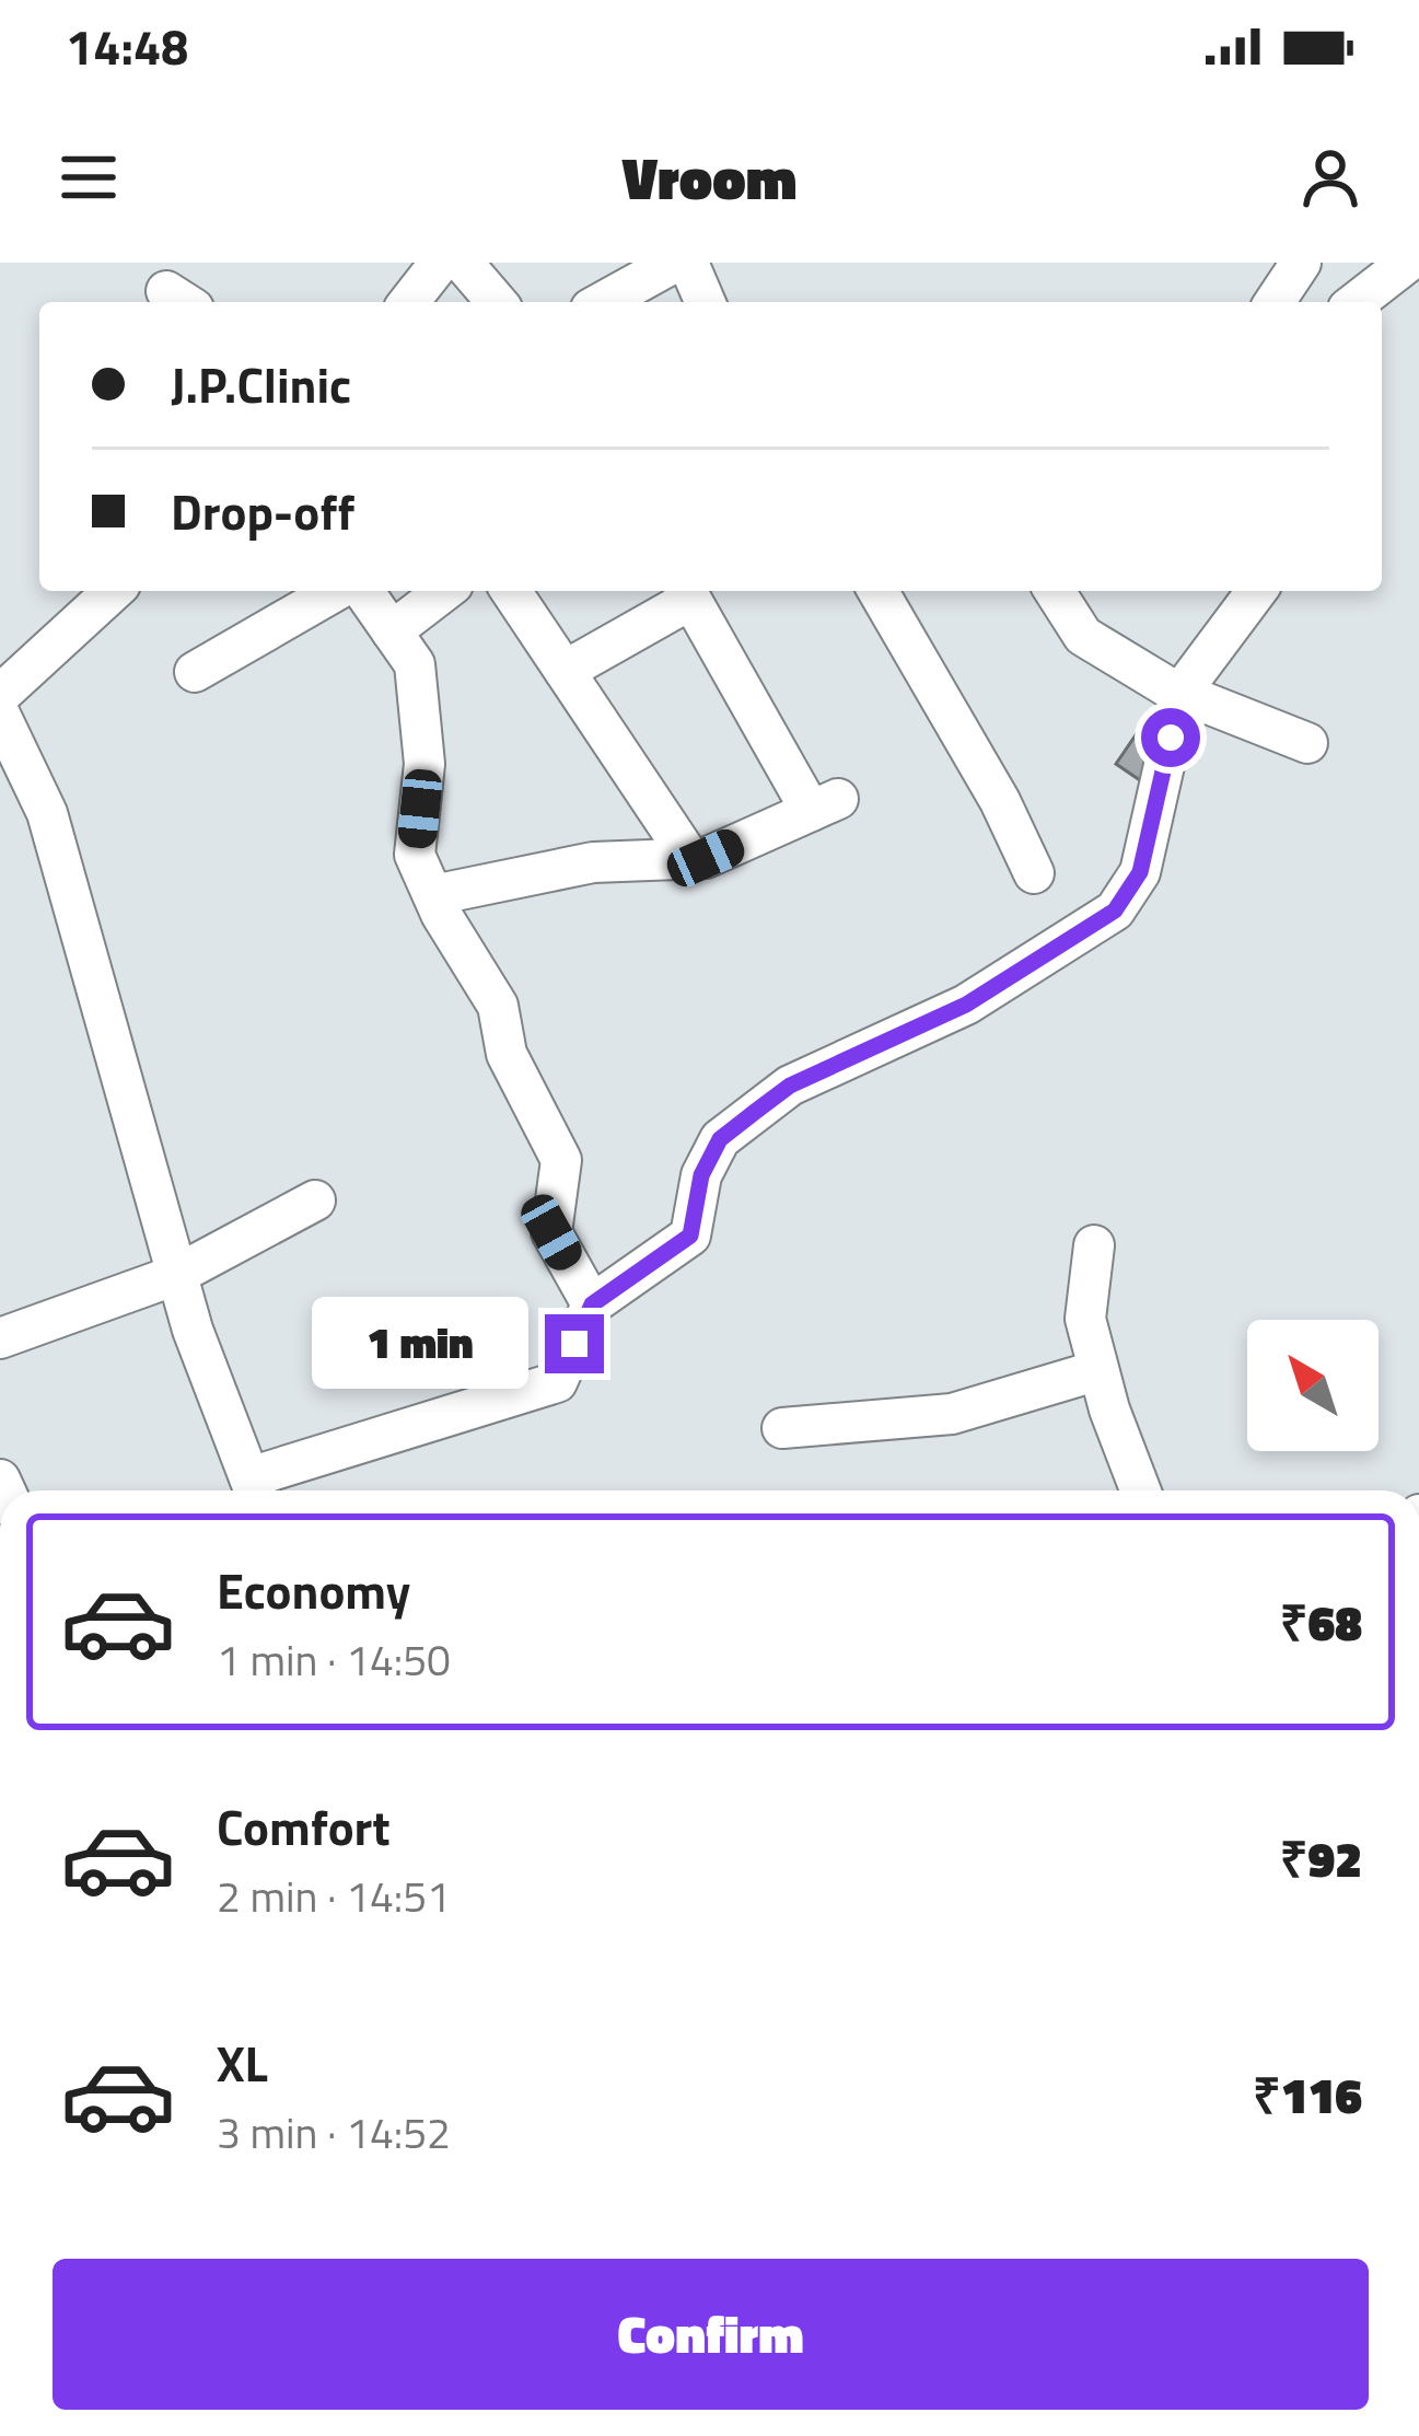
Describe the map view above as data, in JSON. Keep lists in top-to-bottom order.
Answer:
{
  "north": "top left",
  "page": {
    "status": "14:48",
    "header": "Vroom",
    "banner": ["J.P.Clinic", "Drop-off"],
    "bubble": "1 min",
    "list": [
      {
        "name": "Economy",
        "note": "1 min · 14:50",
        "value": "₹68"
      },
      {
        "name": "Comfort",
        "note": "2 min · 14:51",
        "value": "₹92"
      },
      {
        "name": "XL",
        "note": "3 min · 14:52",
        "value": "₹116"
      }
    ],
    "buttons": "Confirm"
  }
}
